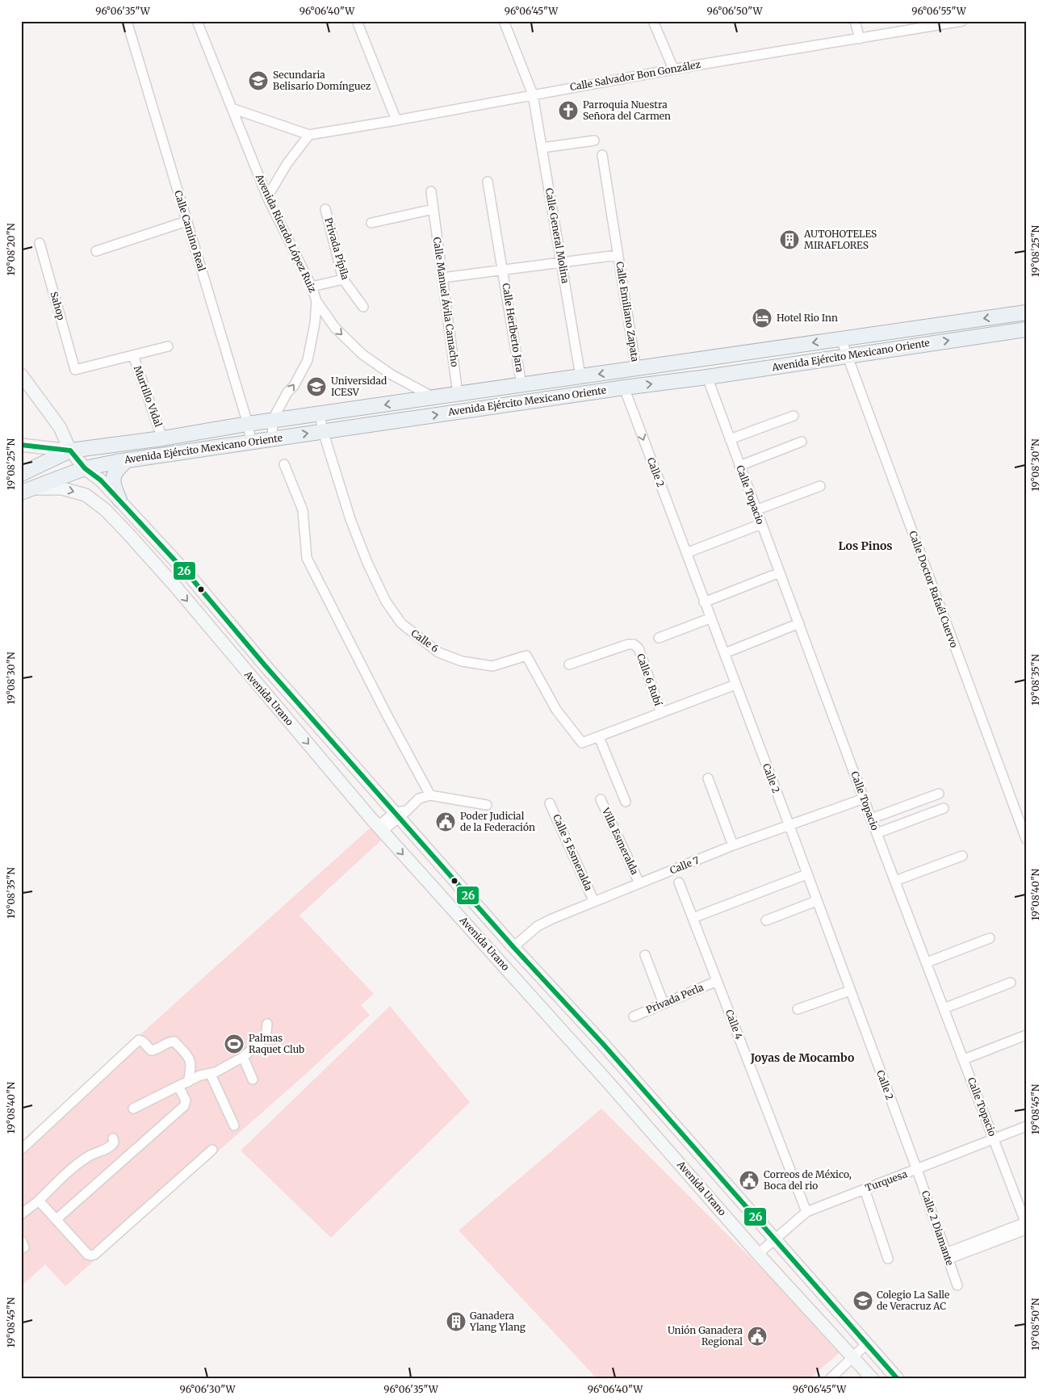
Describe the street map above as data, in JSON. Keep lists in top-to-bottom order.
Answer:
{
  "streets": {
    "main road": ["Avenida Ejército Mexicano Oriente", "Avenida Urano"],
    "street": [
      "Calle Salvador Bon González",
      "Calle Camino Real",
      "Avenida Ricardo López Ruiz",
      "Calle General Molina",
      "Privada Pípila",
      "Calle Manuel Ávila Camacho",
      "Sahop",
      "Calle Emiliano Zapata",
      "Calle Heriberto Jara",
      "Murtillo Vidal",
      "Calle 2",
      "Calle Topacio",
      "Calle Doctor Rafaél Cuervo",
      "Calle 6",
      "Calle 6 Rubí",
      "Villa Esmeralda",
      "Calle 5 Esmeralda",
      "Calle 7",
      "Privada Perla",
      "Calle 4",
      "Turquesa",
      "Calle 2 Diamante"
    ]
  },
  "crossings": [
    ["Calle Salvador Bon González", "Avenida Ricardo López Ruiz"],
    ["Calle Salvador Bon González", "Calle General Molina"],
    ["Calle Camino Real", "Avenida Ejército Mexicano Oriente"],
    ["Avenida Ricardo López Ruiz", "Avenida Ejército Mexicano Oriente"],
    ["Calle General Molina", "Avenida Ejército Mexicano Oriente"],
    ["Calle Manuel Ávila Camacho", "Avenida Ejército Mexicano Oriente"],
    ["Sahop", "Murtillo Vidal"],
    ["Calle Emiliano Zapata", "Avenida Ejército Mexicano Oriente"],
    ["Calle Heriberto Jara", "Avenida Ejército Mexicano Oriente"],
    ["Avenida Ejército Mexicano Oriente", "Murtillo Vidal"],
    ["Avenida Ejército Mexicano Oriente", "Calle 2"],
    ["Avenida Ejército Mexicano Oriente", "Calle Topacio"],
    ["Avenida Ejército Mexicano Oriente", "Calle Doctor Rafaél Cuervo"],
    ["Avenida Ejército Mexicano Oriente", "Calle 6"],
    ["Avenida Ejército Mexicano Oriente", "Avenida Urano"],
    ["Calle 2", "Calle 6"],
    ["Calle 2", "Calle 7"],
    ["Calle 2", "Turquesa"],
    ["Calle 2", "Calle 2 Diamante"],
    ["Calle Topacio", "Calle 7"],
    ["Calle Topacio", "Turquesa"],
    ["Calle 6", "Calle 6 Rubí"],
    ["Avenida Urano", "Calle 7"],
    ["Avenida Urano", "Turquesa"],
    ["Villa Esmeralda", "Calle 7"],
    ["Calle 5 Esmeralda", "Calle 7"],
    ["Privada Perla", "Calle 4"],
    ["Calle 4", "Turquesa"],
    ["Turquesa", "Calle 2 Diamante"]
  ],
  "districts": ["Los Pinos", "Joyas de Mocambo"],
  "places": {
    "school or university": ["Secundaria Belisario Domínguez", "Universidad ICESV", "Colegio La Salle de Veracruz AC"],
    "church": ["Parroquia Nuestra Señora del Carmen"],
    "building": ["AUTOHOTELES MIRAFLORES", "Ganadera Ylang Ylang"],
    "hotel": ["Hotel Rio Inn"],
    "public building": ["Poder Judicial de la Federación", "Correos de México, Boca del rio", "Unión Ganadera Regional"],
    "sports": ["Palmas Raquet Club"]
  },
  "lines": ["transit line 26"],
  "coordinates": [
    "96°06'35\"W",
    "96°06'40\"W",
    "96°06'45\"W",
    "96°06'50\"W",
    "96°06'55\"W",
    "19°08'20\"N",
    "19°08'25\"N",
    "19°08'30\"N",
    "19°08'35\"N",
    "19°08'40\"N",
    "19°08'45\"N",
    "19°08'50\"N",
    "96°06'30\"W"
  ]
}
